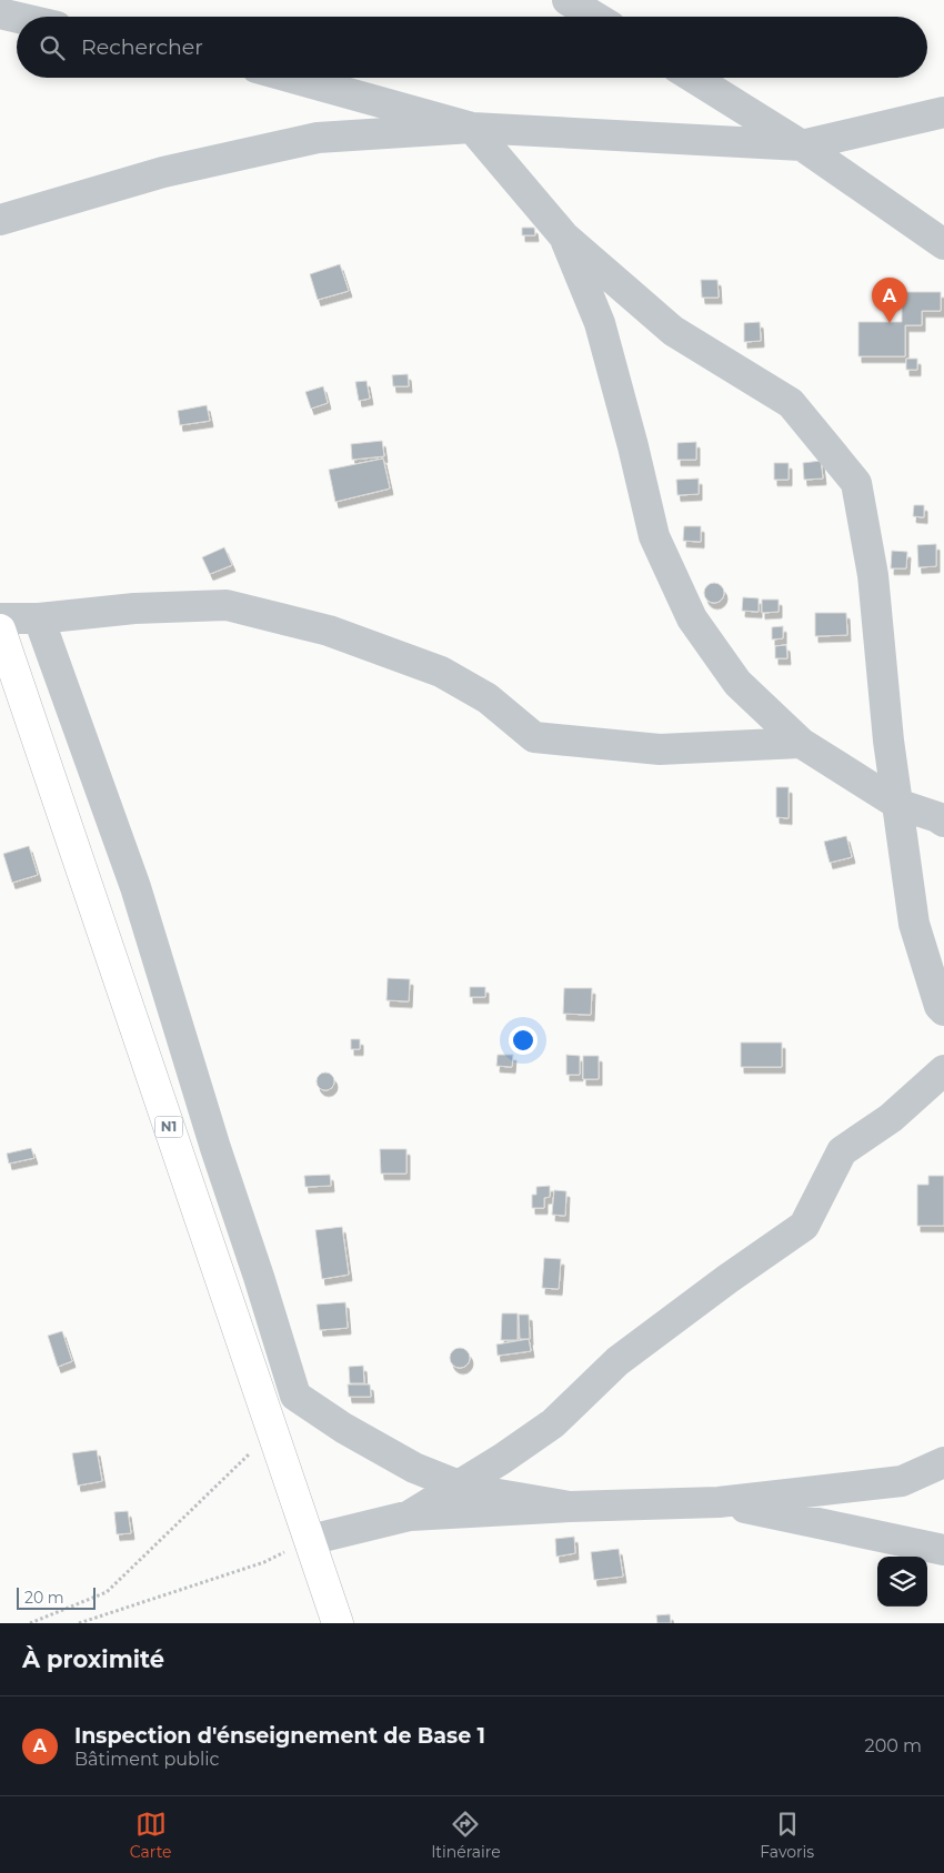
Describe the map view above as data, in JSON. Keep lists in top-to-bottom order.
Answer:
{
  "streets": {
    "main road": ["N1"]
  },
  "scale_bar": "20 m",
  "page": {
    "search": "Rechercher",
    "pins": "A",
    "scale": "20 m",
    "heading": "À proximité",
    "list": [
      {
        "mark": "A",
        "name": "Inspection d'énseignement de Base 1",
        "note": "Bâtiment public",
        "value": "200 m"
      }
    ],
    "nav": ["Carte", "Itinéraire", "Favoris"]
  }
}
